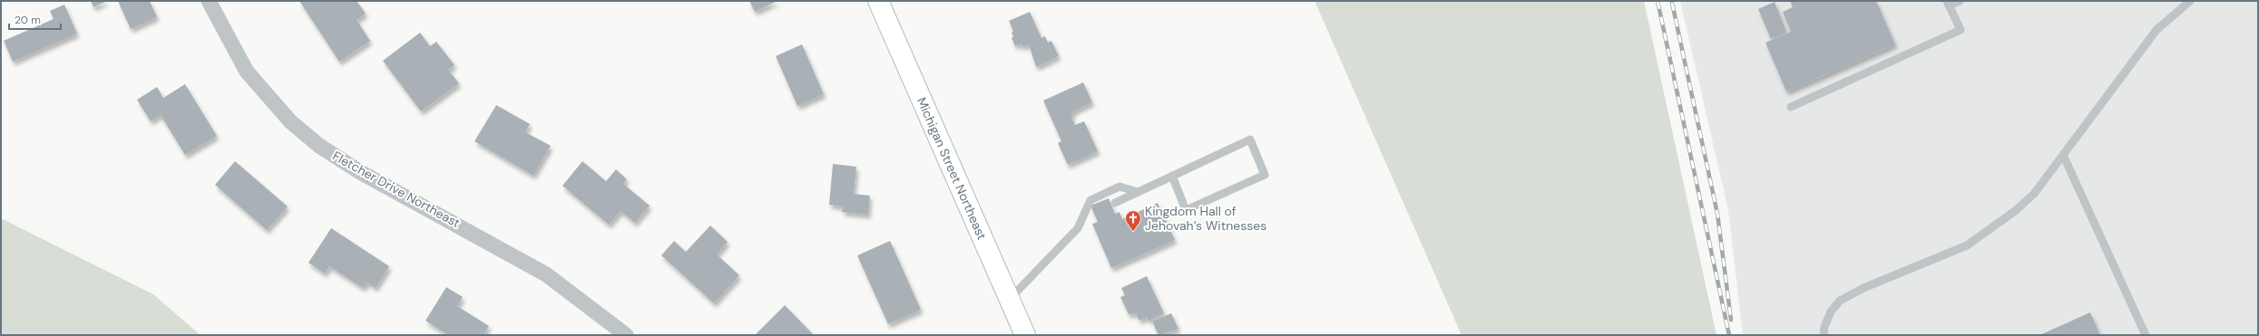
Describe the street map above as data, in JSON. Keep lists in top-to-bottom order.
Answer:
{
  "streets": {
    "main road": ["Michigan Street Northeast"],
    "street": ["Fletcher Drive Northeast"]
  },
  "places": {
    "church": ["Kingdom Hall of Jehovah’s Witnesses"]
  },
  "scale_bar": "20 m"
}
